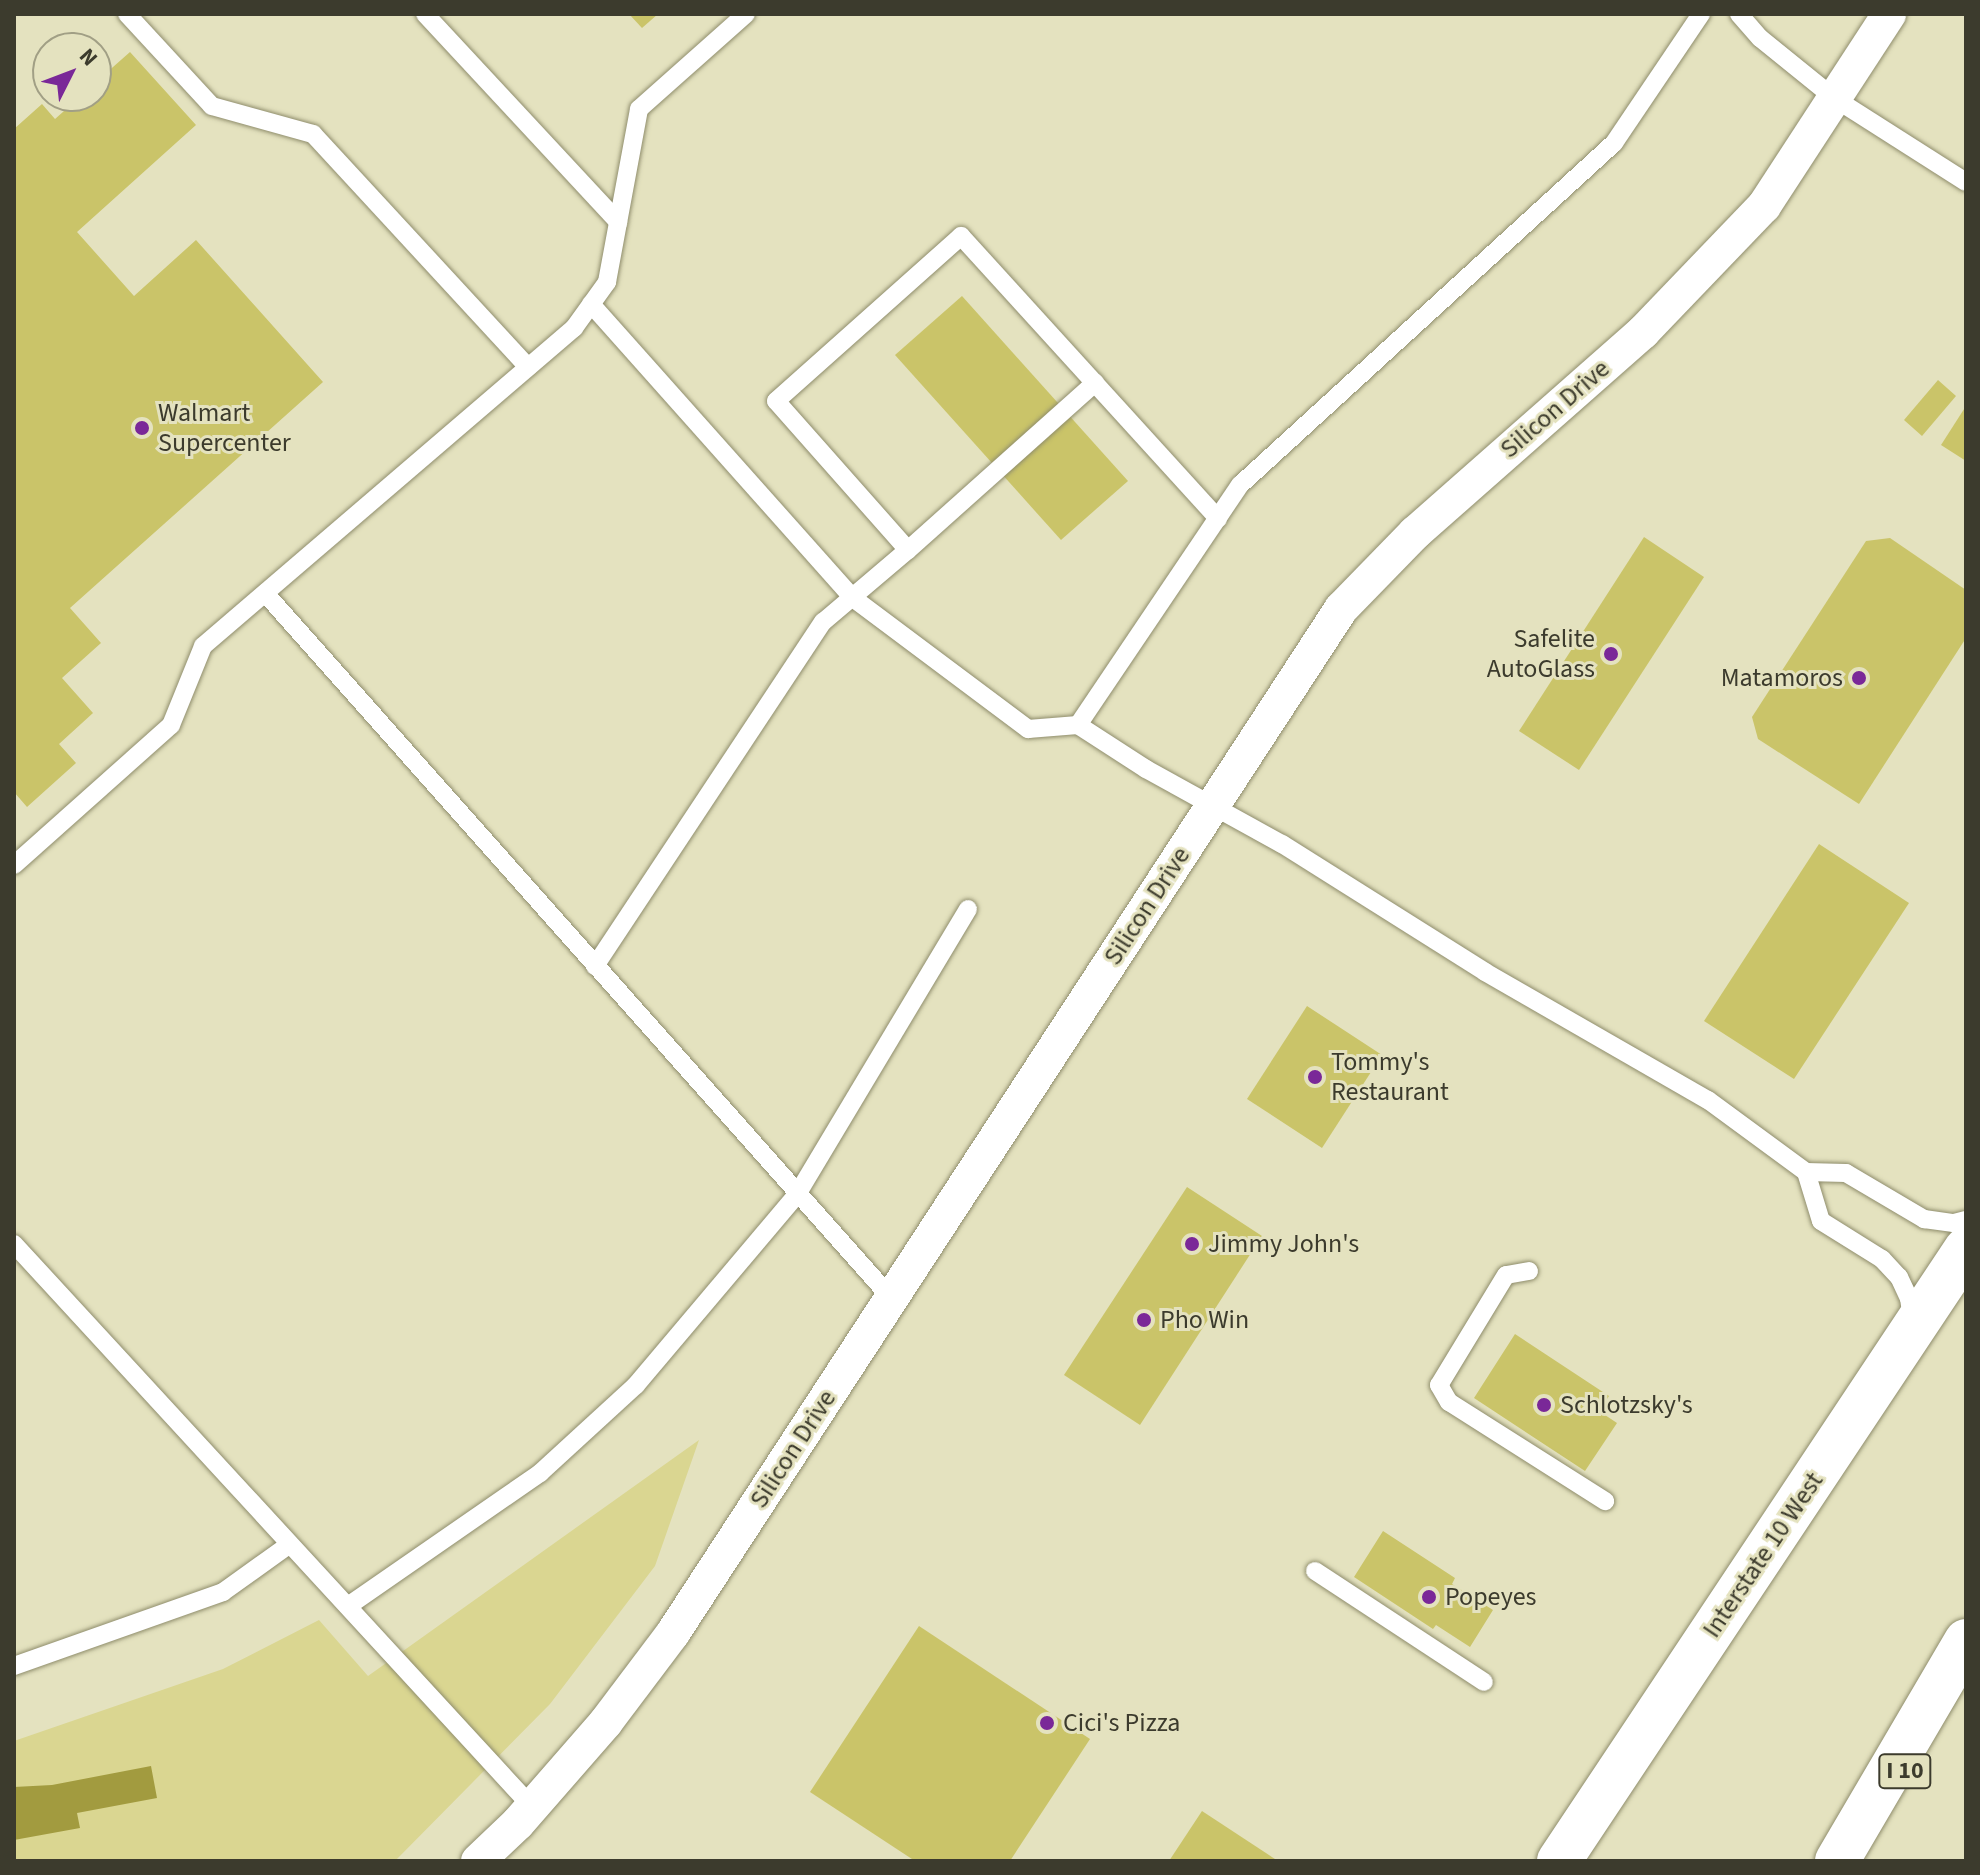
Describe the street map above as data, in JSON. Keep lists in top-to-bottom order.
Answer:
{
  "streets": {
    "main road": ["Interstate 10 West", "I 10"],
    "street": ["Silicon Drive"]
  },
  "places": [
    "Walmart Supercenter",
    "Safelite AutoGlass",
    "Matamoros",
    "Tommy's Restaurant",
    "Jimmy John's",
    "Pho Win",
    "Schlotzsky's",
    "Popeyes",
    "Cici's Pizza"
  ],
  "north": "top right"
}
